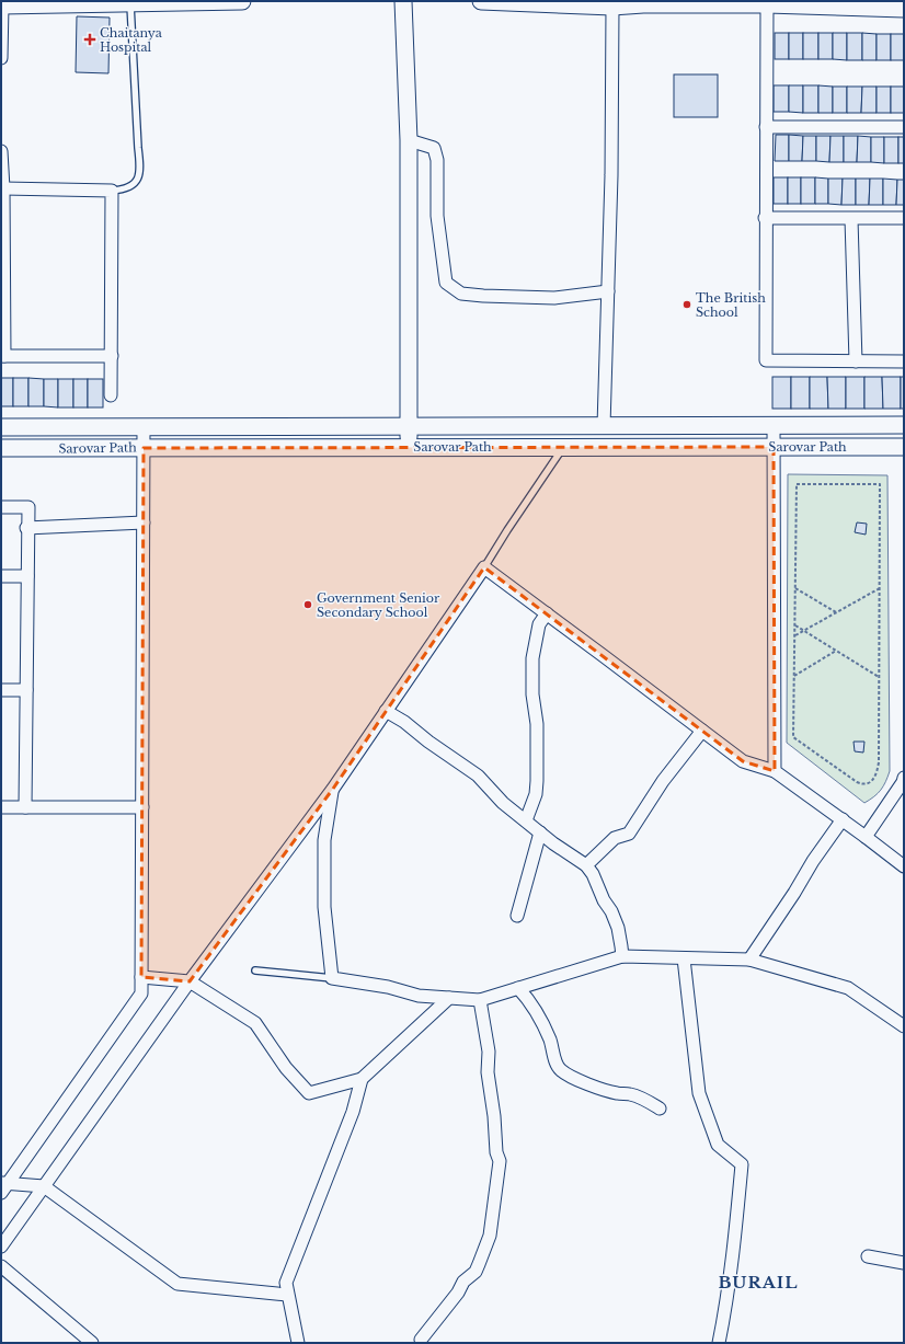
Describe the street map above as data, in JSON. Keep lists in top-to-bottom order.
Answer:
{
  "streets": {
    "main road": ["Sarovar Path"]
  },
  "districts": ["BURAIL"],
  "places": {
    "health": ["Chaitanya Hospital"],
    "other": ["The British School", "Government Senior Secondary School"]
  }
}
